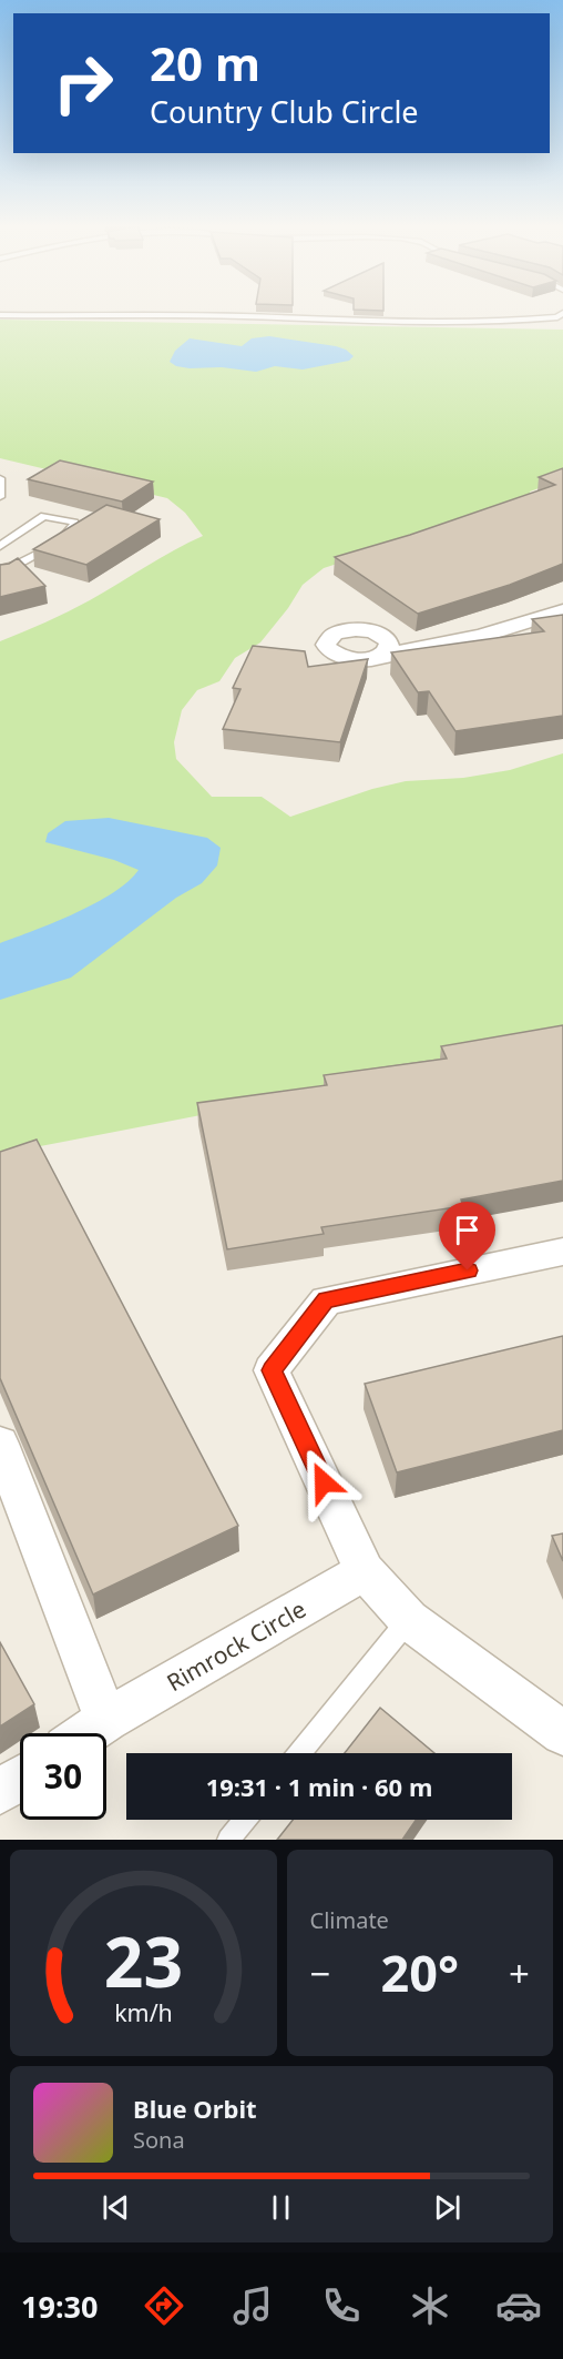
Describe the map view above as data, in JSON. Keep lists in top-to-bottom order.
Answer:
{
  "streets": {
    "street": ["Rimrock Circle"]
  },
  "page": {
    "turn": ["20 m", "Country Club Circle"],
    "limit": "30",
    "trip": "19:31 · 1 min · 60 m",
    "tile": "Climate",
    "heat": ["−", "20°", "+"],
    "song": ["Blue Orbit", "Sona"],
    "tabs": "19:30",
    "gauge": ["23", "km/h"]
  }
}
